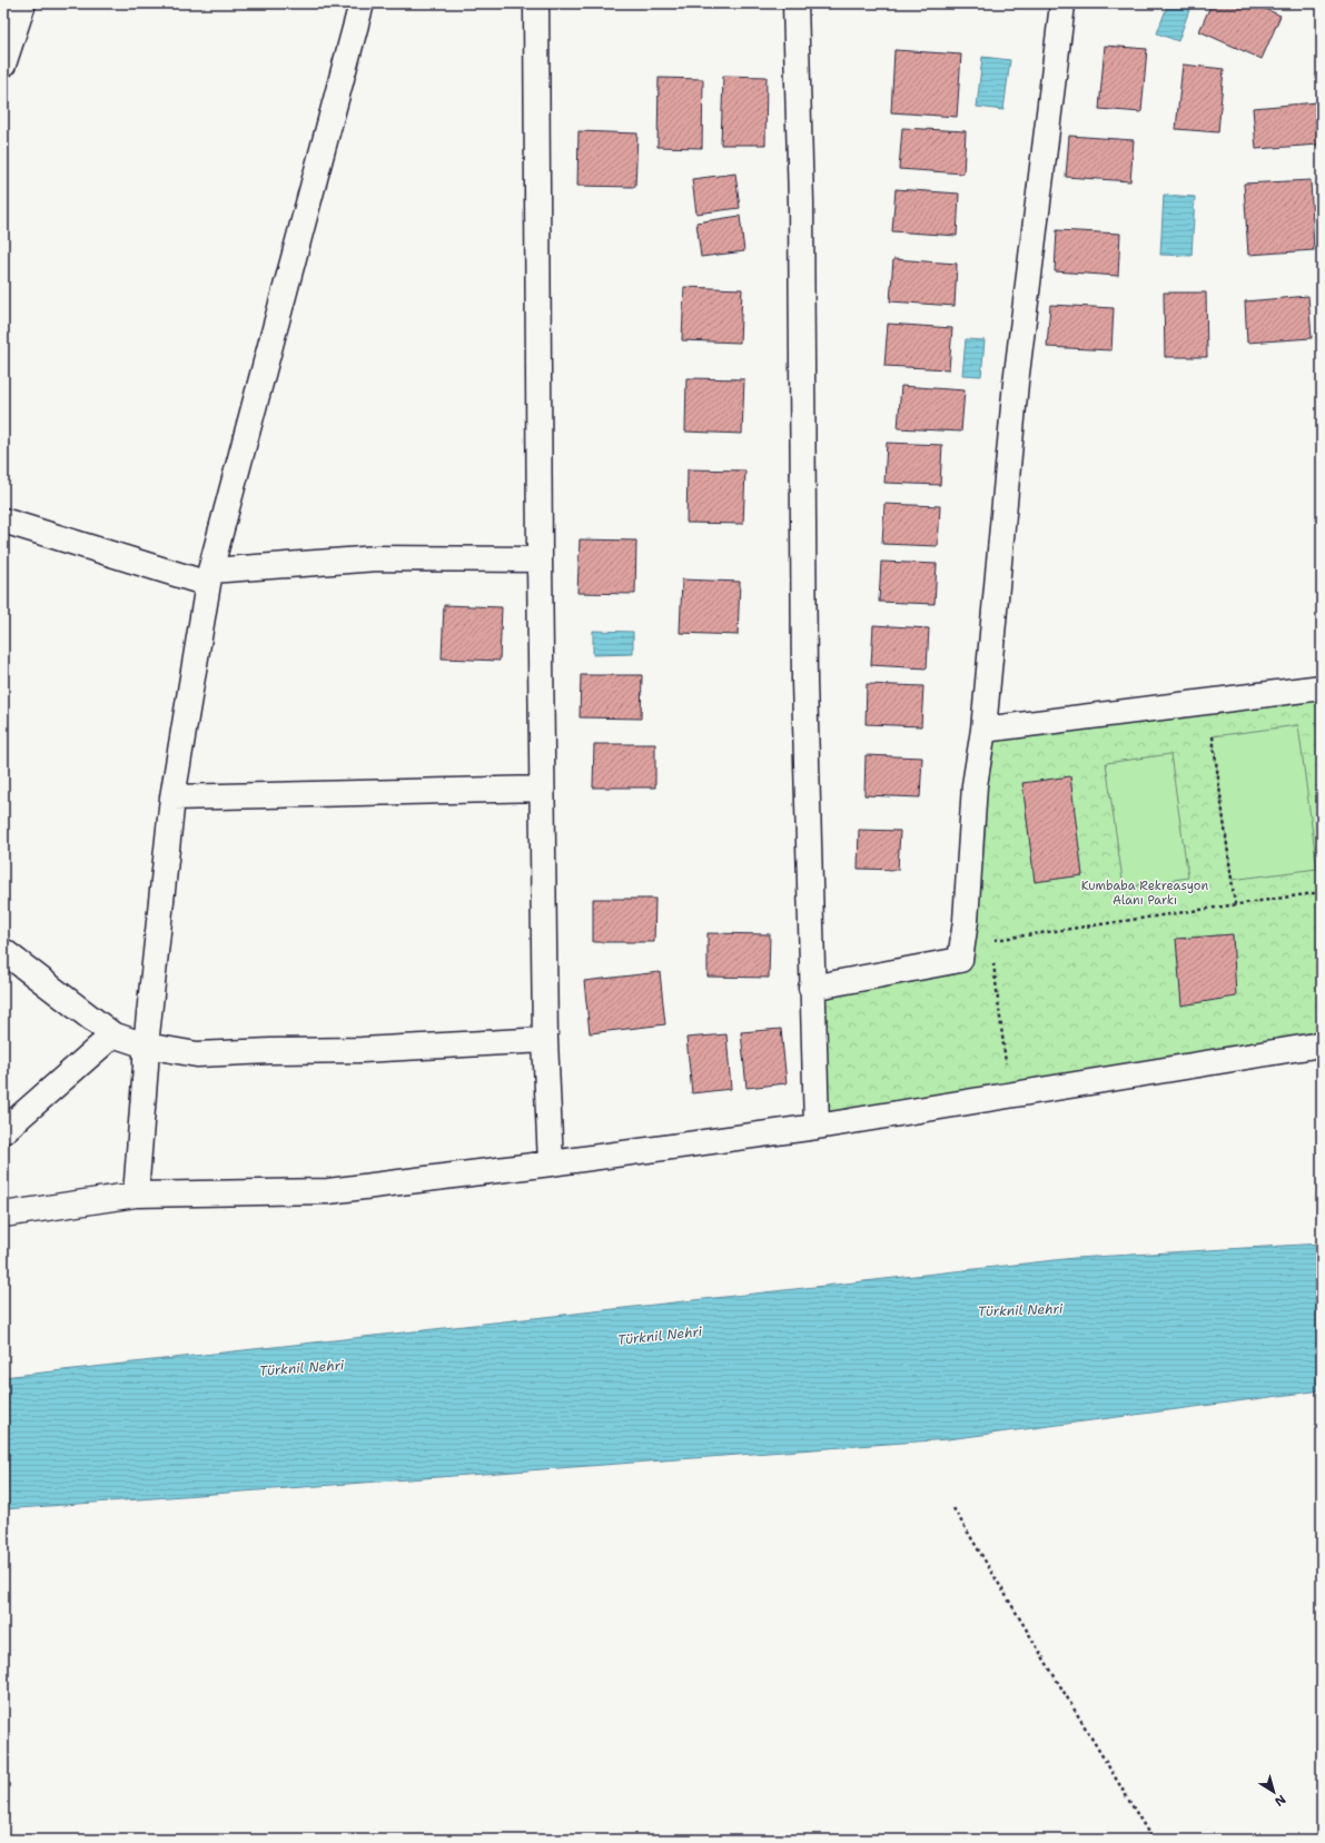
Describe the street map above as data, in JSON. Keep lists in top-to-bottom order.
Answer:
{
  "water": ["Türknil Nehri"],
  "parks": ["Kumbaba Rekreasyon Alanı Parkı"],
  "north": "bottom right"
}
